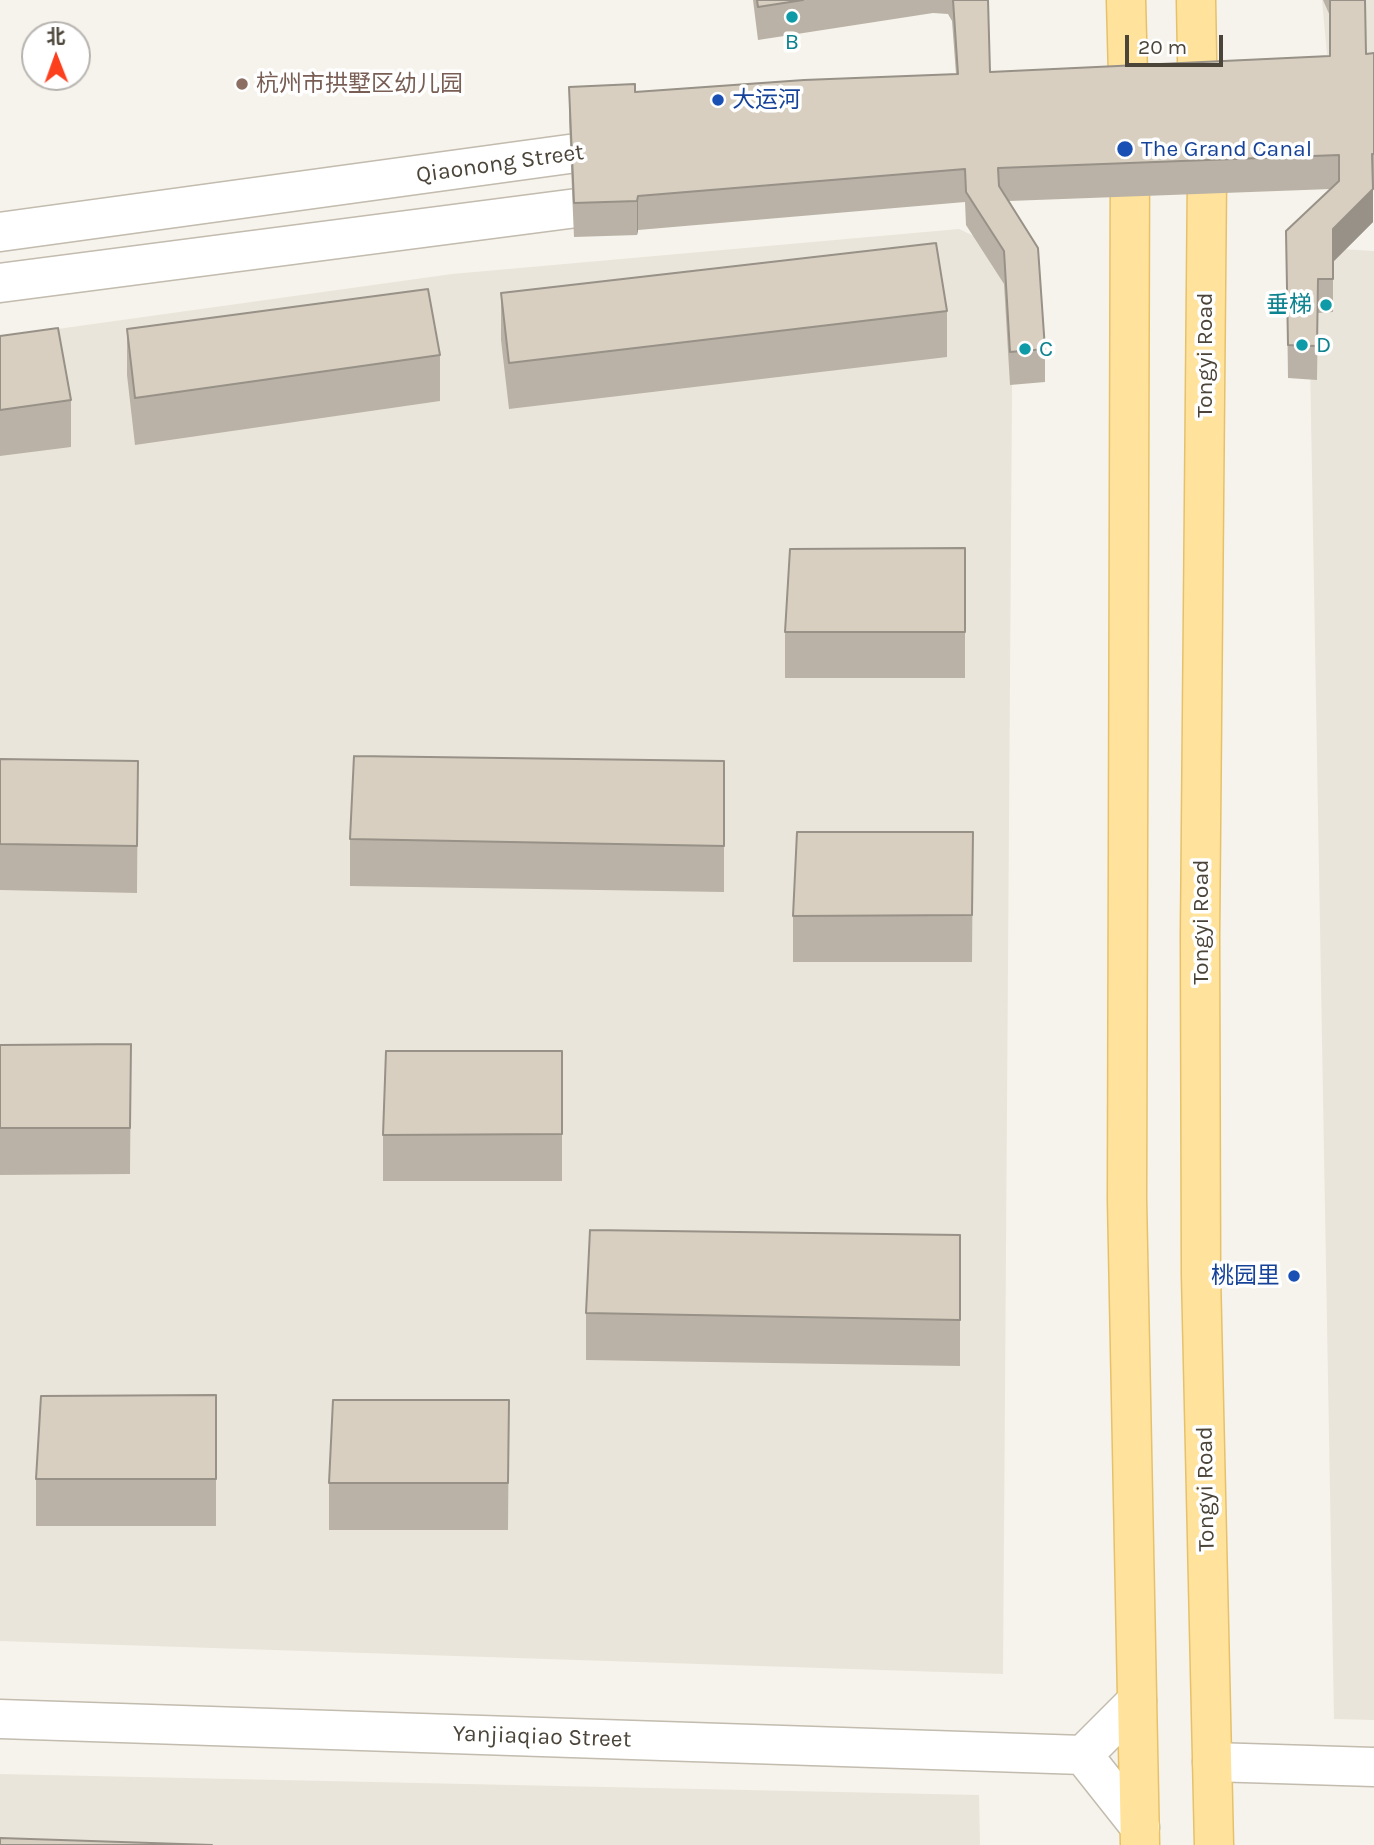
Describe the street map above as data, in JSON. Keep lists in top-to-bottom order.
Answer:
{
  "streets": {
    "main road": ["Tongyi Road"],
    "street": ["Qiaonong Street", "Yanjiaqiao Street"]
  },
  "places": [
    "B",
    "杭州市拱墅区幼儿园",
    "大运河",
    "The Grand Canal",
    "垂梯",
    "D",
    "C",
    "桃园里"
  ],
  "scale_bar": "20 m",
  "north": "top"
}
